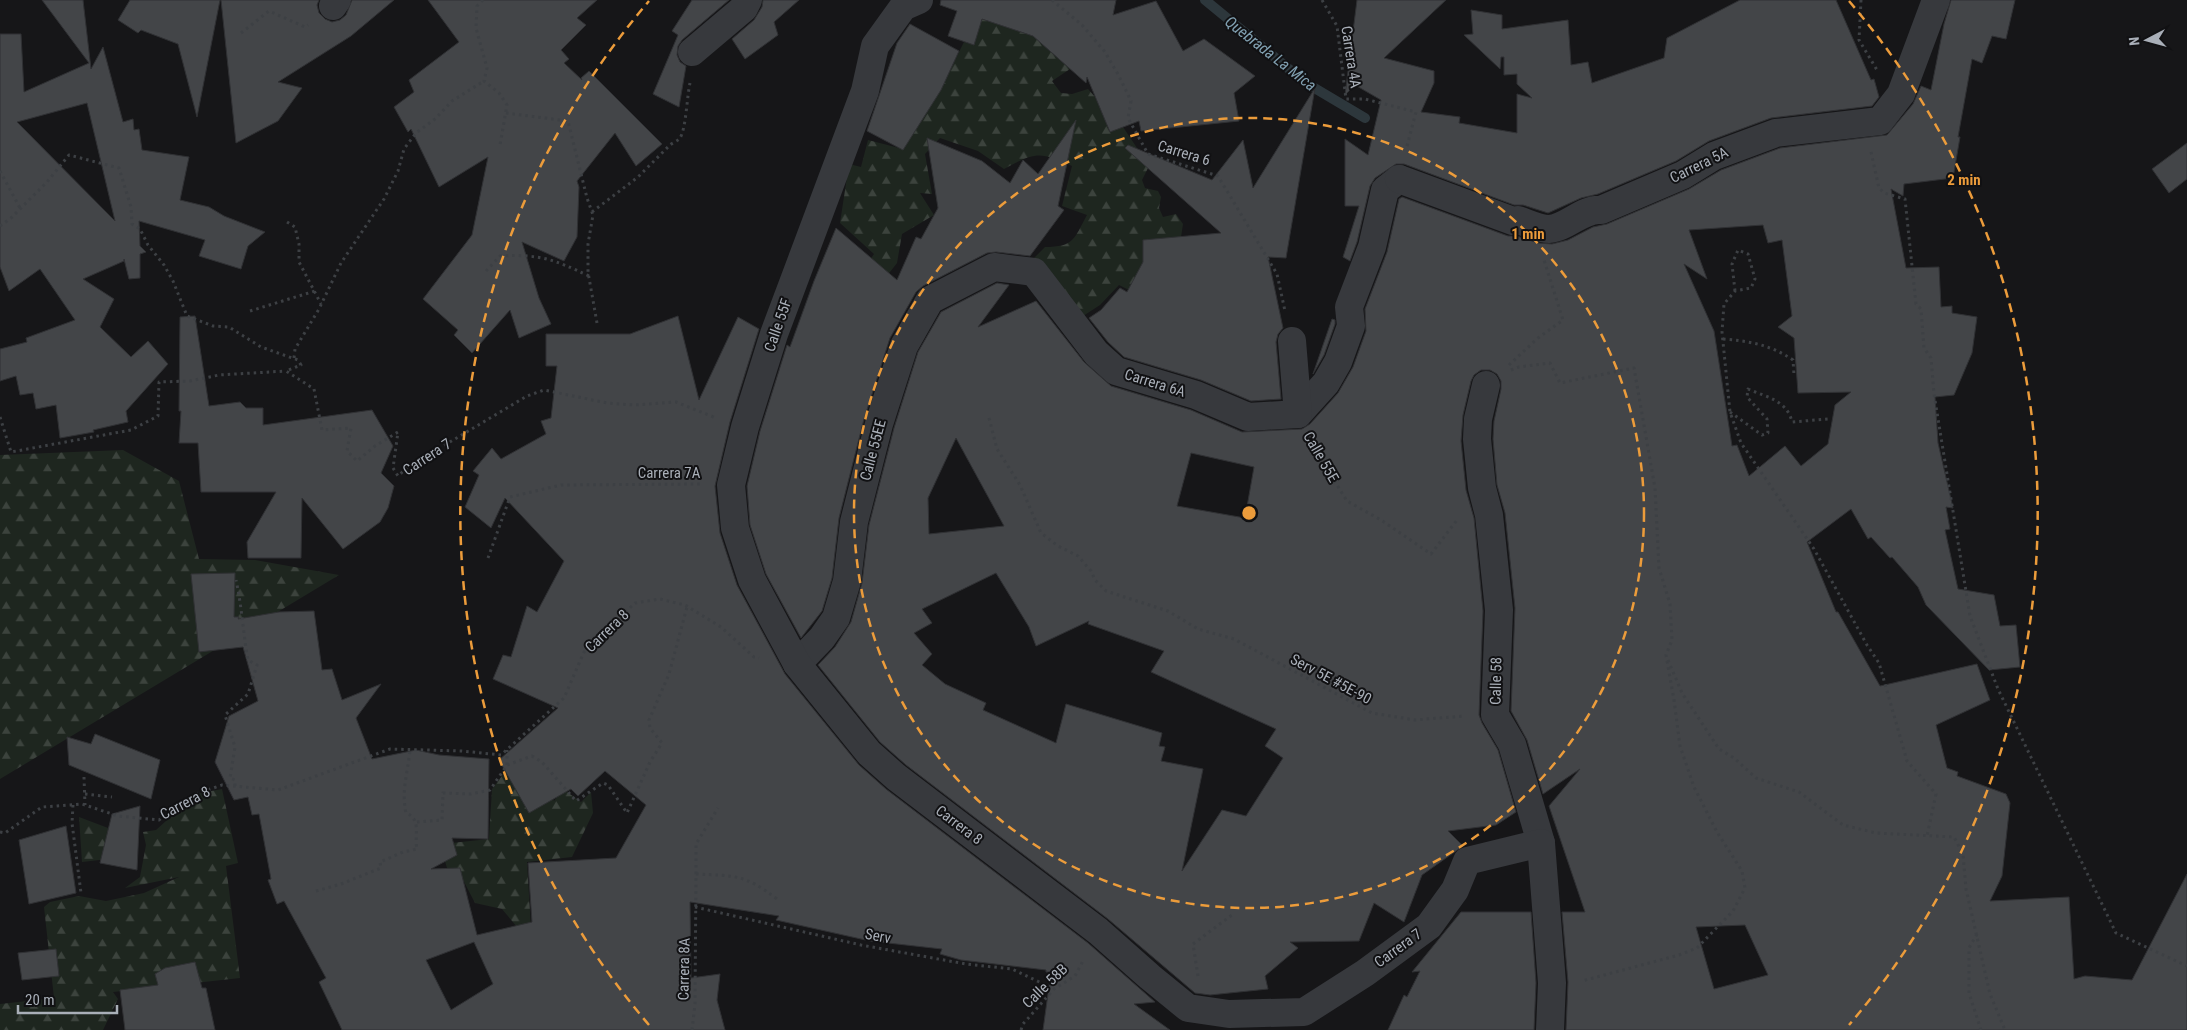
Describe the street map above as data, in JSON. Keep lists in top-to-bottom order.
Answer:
{
  "streets": {
    "street": [
      "Carrera 5A",
      "Calle 55F",
      "Carrera 6A",
      "Calle 55EE",
      "Carrera 7",
      "Calle 55E",
      "Carrera 8",
      "Calle 58"
    ],
    "path": [
      "Carrera 4A",
      "Carrera 6",
      "Carrera 7A",
      "Serv 5E #5E-90",
      "Serv",
      "Carrera 8A",
      "Calle 58B"
    ]
  },
  "crossings": [
    ["Carrera 4A", "Calle 55E"],
    ["Calle 55F", "Calle 55EE"],
    ["Calle 55F", "Carrera 7"],
    ["Calle 55F", "Carrera 7A"],
    ["Calle 55F", "Carrera 8"],
    ["Carrera 6A", "Calle 55EE"],
    ["Carrera 6A", "Calle 55E"],
    ["Calle 55EE", "Carrera 8"],
    ["Carrera 7", "Carrera 8"],
    ["Carrera 7", "Calle 58"],
    ["Calle 55E", "Calle 58"],
    ["Carrera 8", "Calle 58B"],
    ["Serv 5E #5E-90", "Calle 58"],
    ["Serv", "Carrera 8A"],
    ["Serv", "Calle 58B"]
  ],
  "water": ["Quebrada La Mica"],
  "scale_bar": "20 m",
  "north": "left",
  "rings": ["2 min", "1 min"]
}
